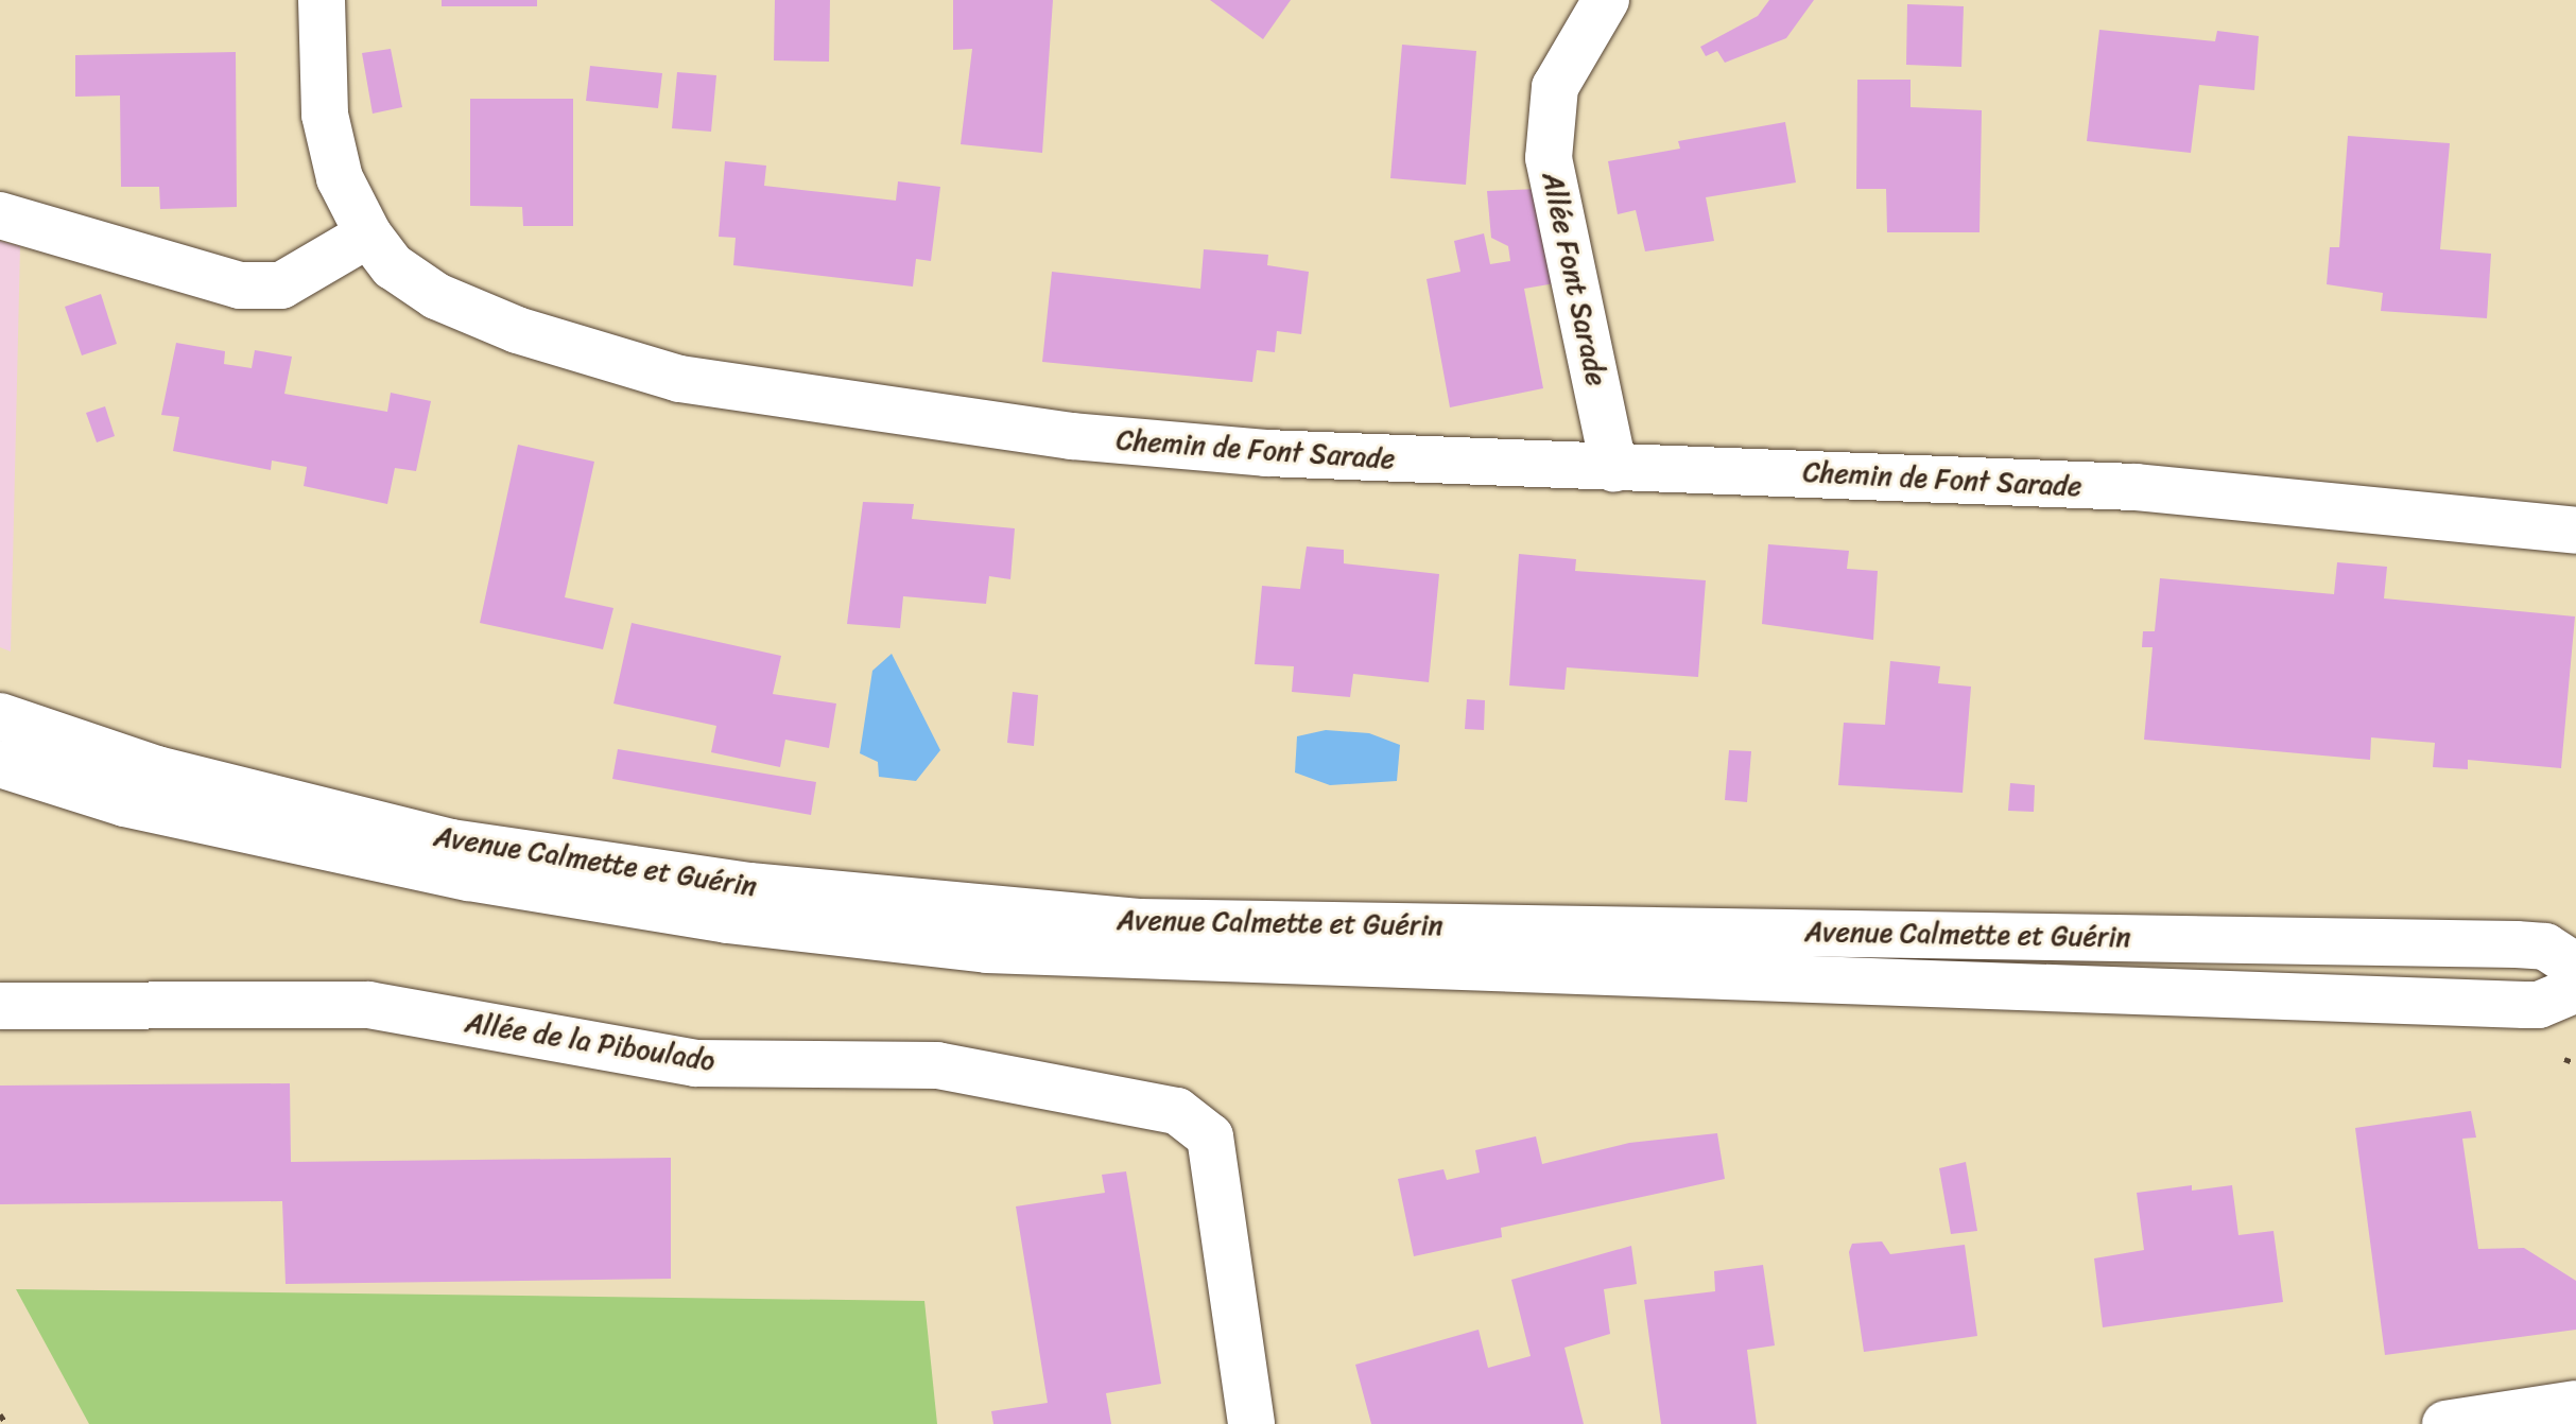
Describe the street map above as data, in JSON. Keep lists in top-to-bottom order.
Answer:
{
  "streets": {
    "main road": [
      "Allée Font Sarade",
      "Chemin de Font Sarade",
      "Avenue Calmette et Guérin",
      "Allée de la Piboulado"
    ]
  },
  "crossings": [
    ["Allée Font Sarade", "Chemin de Font Sarade"]
  ]
}
